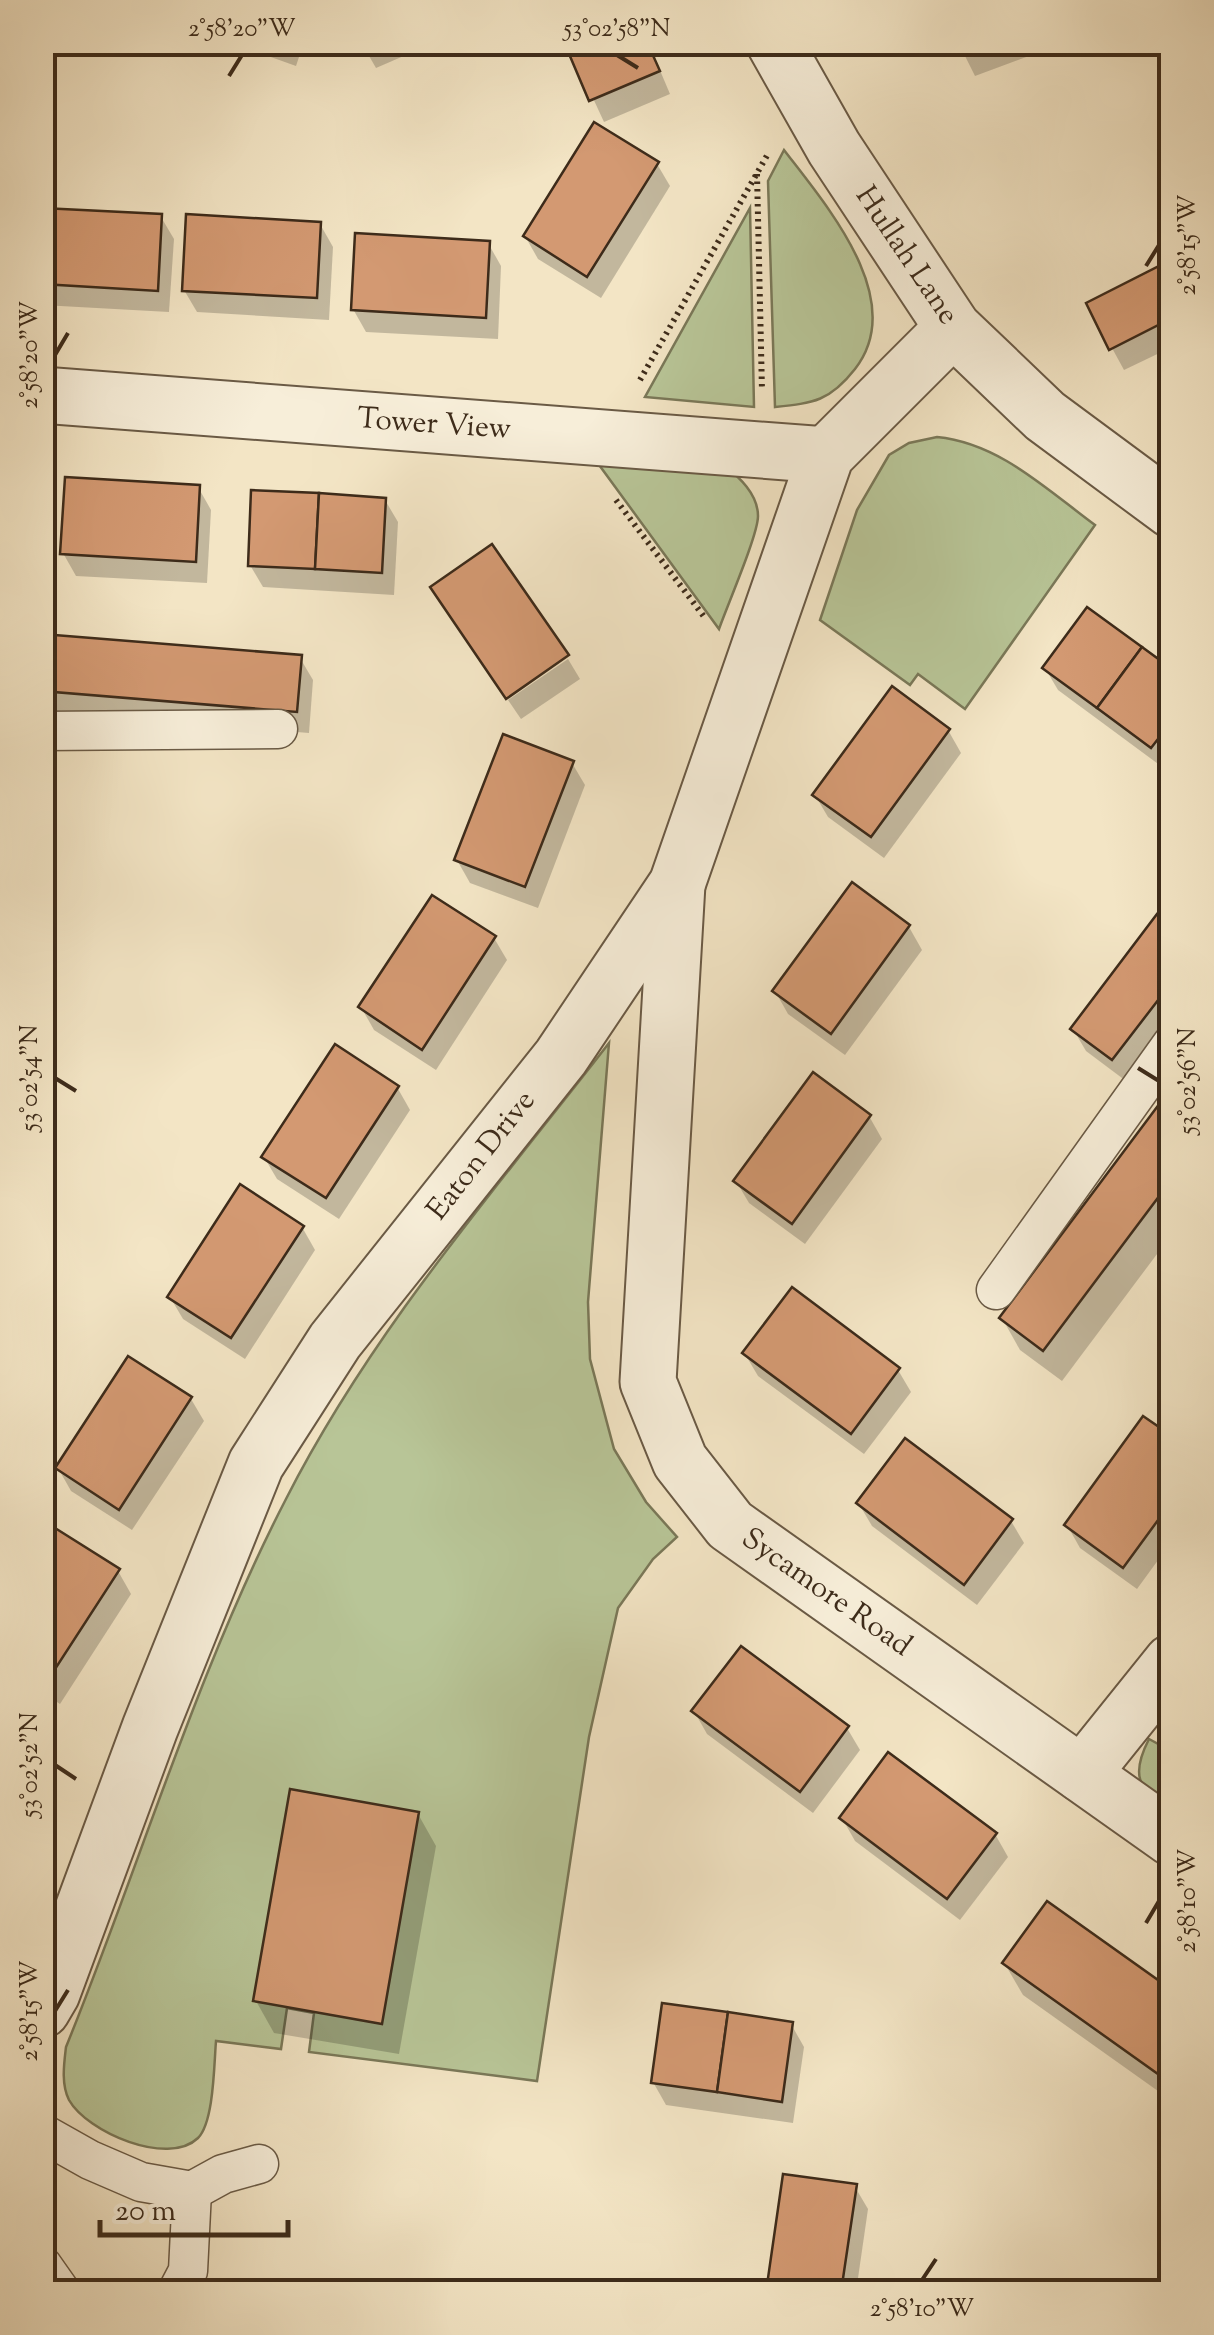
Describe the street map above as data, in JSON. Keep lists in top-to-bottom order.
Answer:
{
  "streets": {
    "street": [
      "Hullah Lane",
      "Tower View",
      "Eaton Drive",
      "Sycamore Road"
    ]
  },
  "crossings": [
    ["Hullah Lane", "Eaton Drive"],
    ["Tower View", "Eaton Drive"],
    ["Eaton Drive", "Sycamore Road"]
  ],
  "scale_bar": "20 m",
  "coordinates": [
    "2°58'20\"W",
    "53°02'58\"N",
    "2°58'15\"W",
    "53°02'54\"N",
    "53°02'56\"N",
    "53°02'52\"N",
    "2°58'10\"W"
  ]
}
